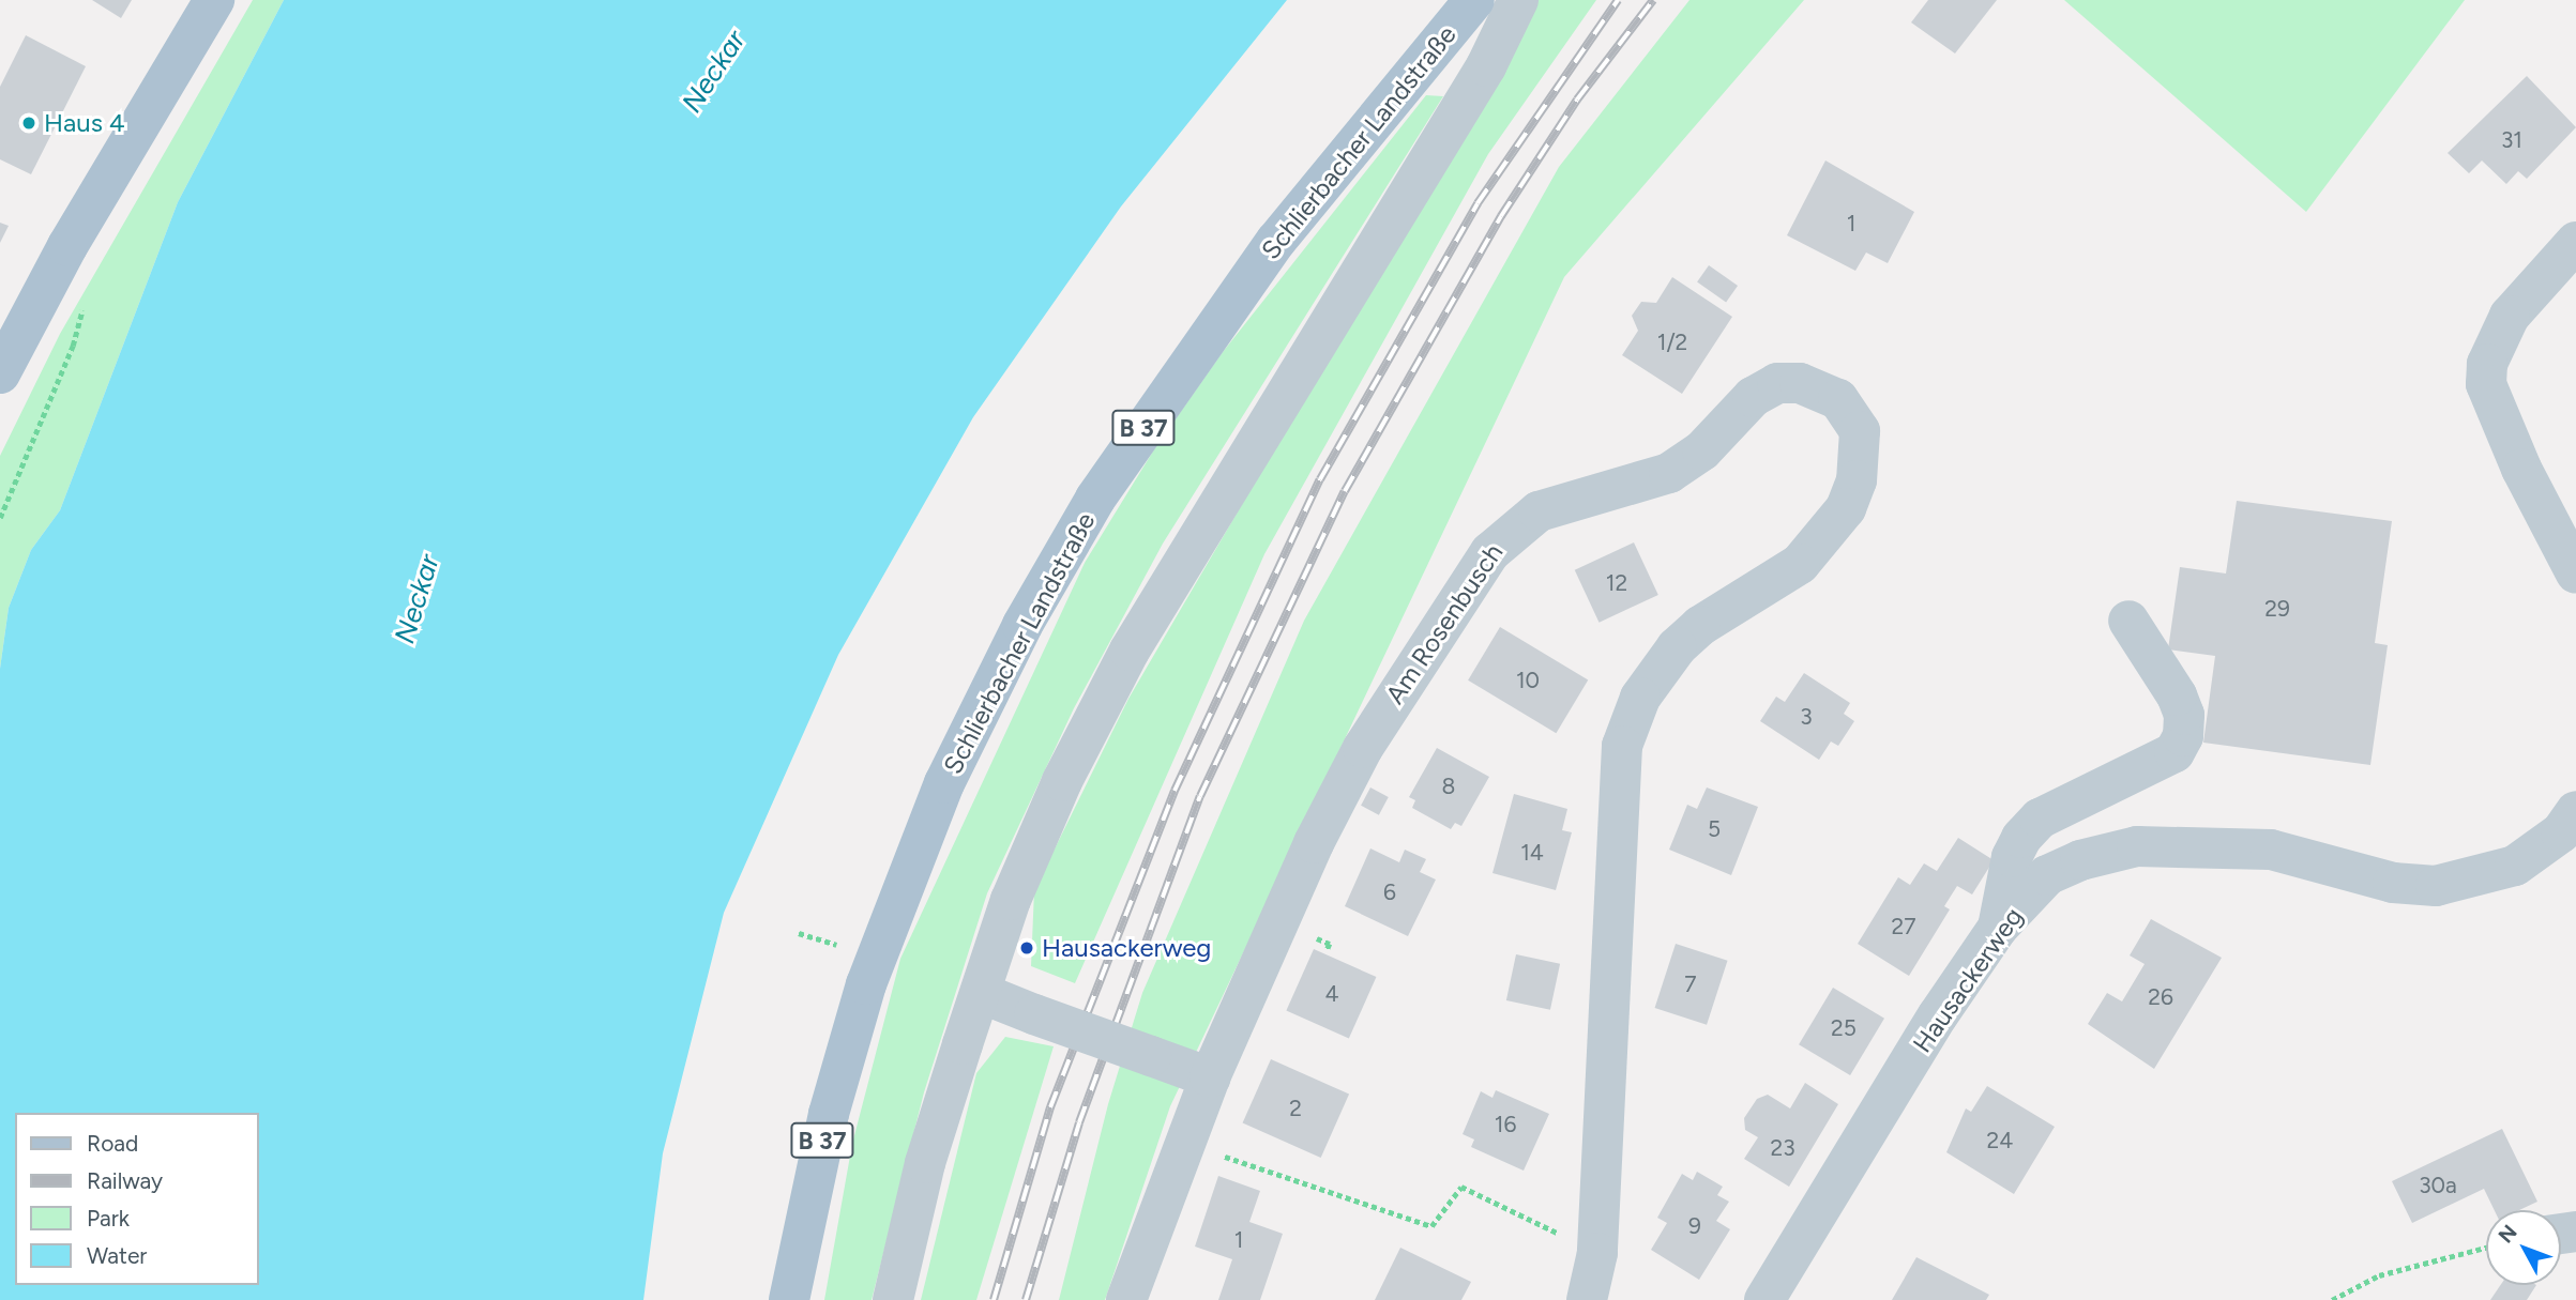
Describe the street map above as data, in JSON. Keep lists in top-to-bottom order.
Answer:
{
  "streets": {
    "main road": ["Schlierbacher Landstraße", "B 37"],
    "street": ["Am Rosenbusch", "Hausackerweg"]
  },
  "water": ["Neckar"],
  "places": ["Haus 4", "Hausackerweg"],
  "house_numbers": [
    "31",
    "1",
    "1/2",
    "12",
    "29",
    "10",
    "3",
    "8",
    "5",
    "14",
    "6",
    "27",
    "7",
    "4",
    "26",
    "25",
    "2",
    "16",
    "24",
    "23",
    "30a",
    "9",
    "1"
  ],
  "legend": [
    "Road",
    "Railway",
    "Park",
    "Water"
  ],
  "north": "top left"
}
